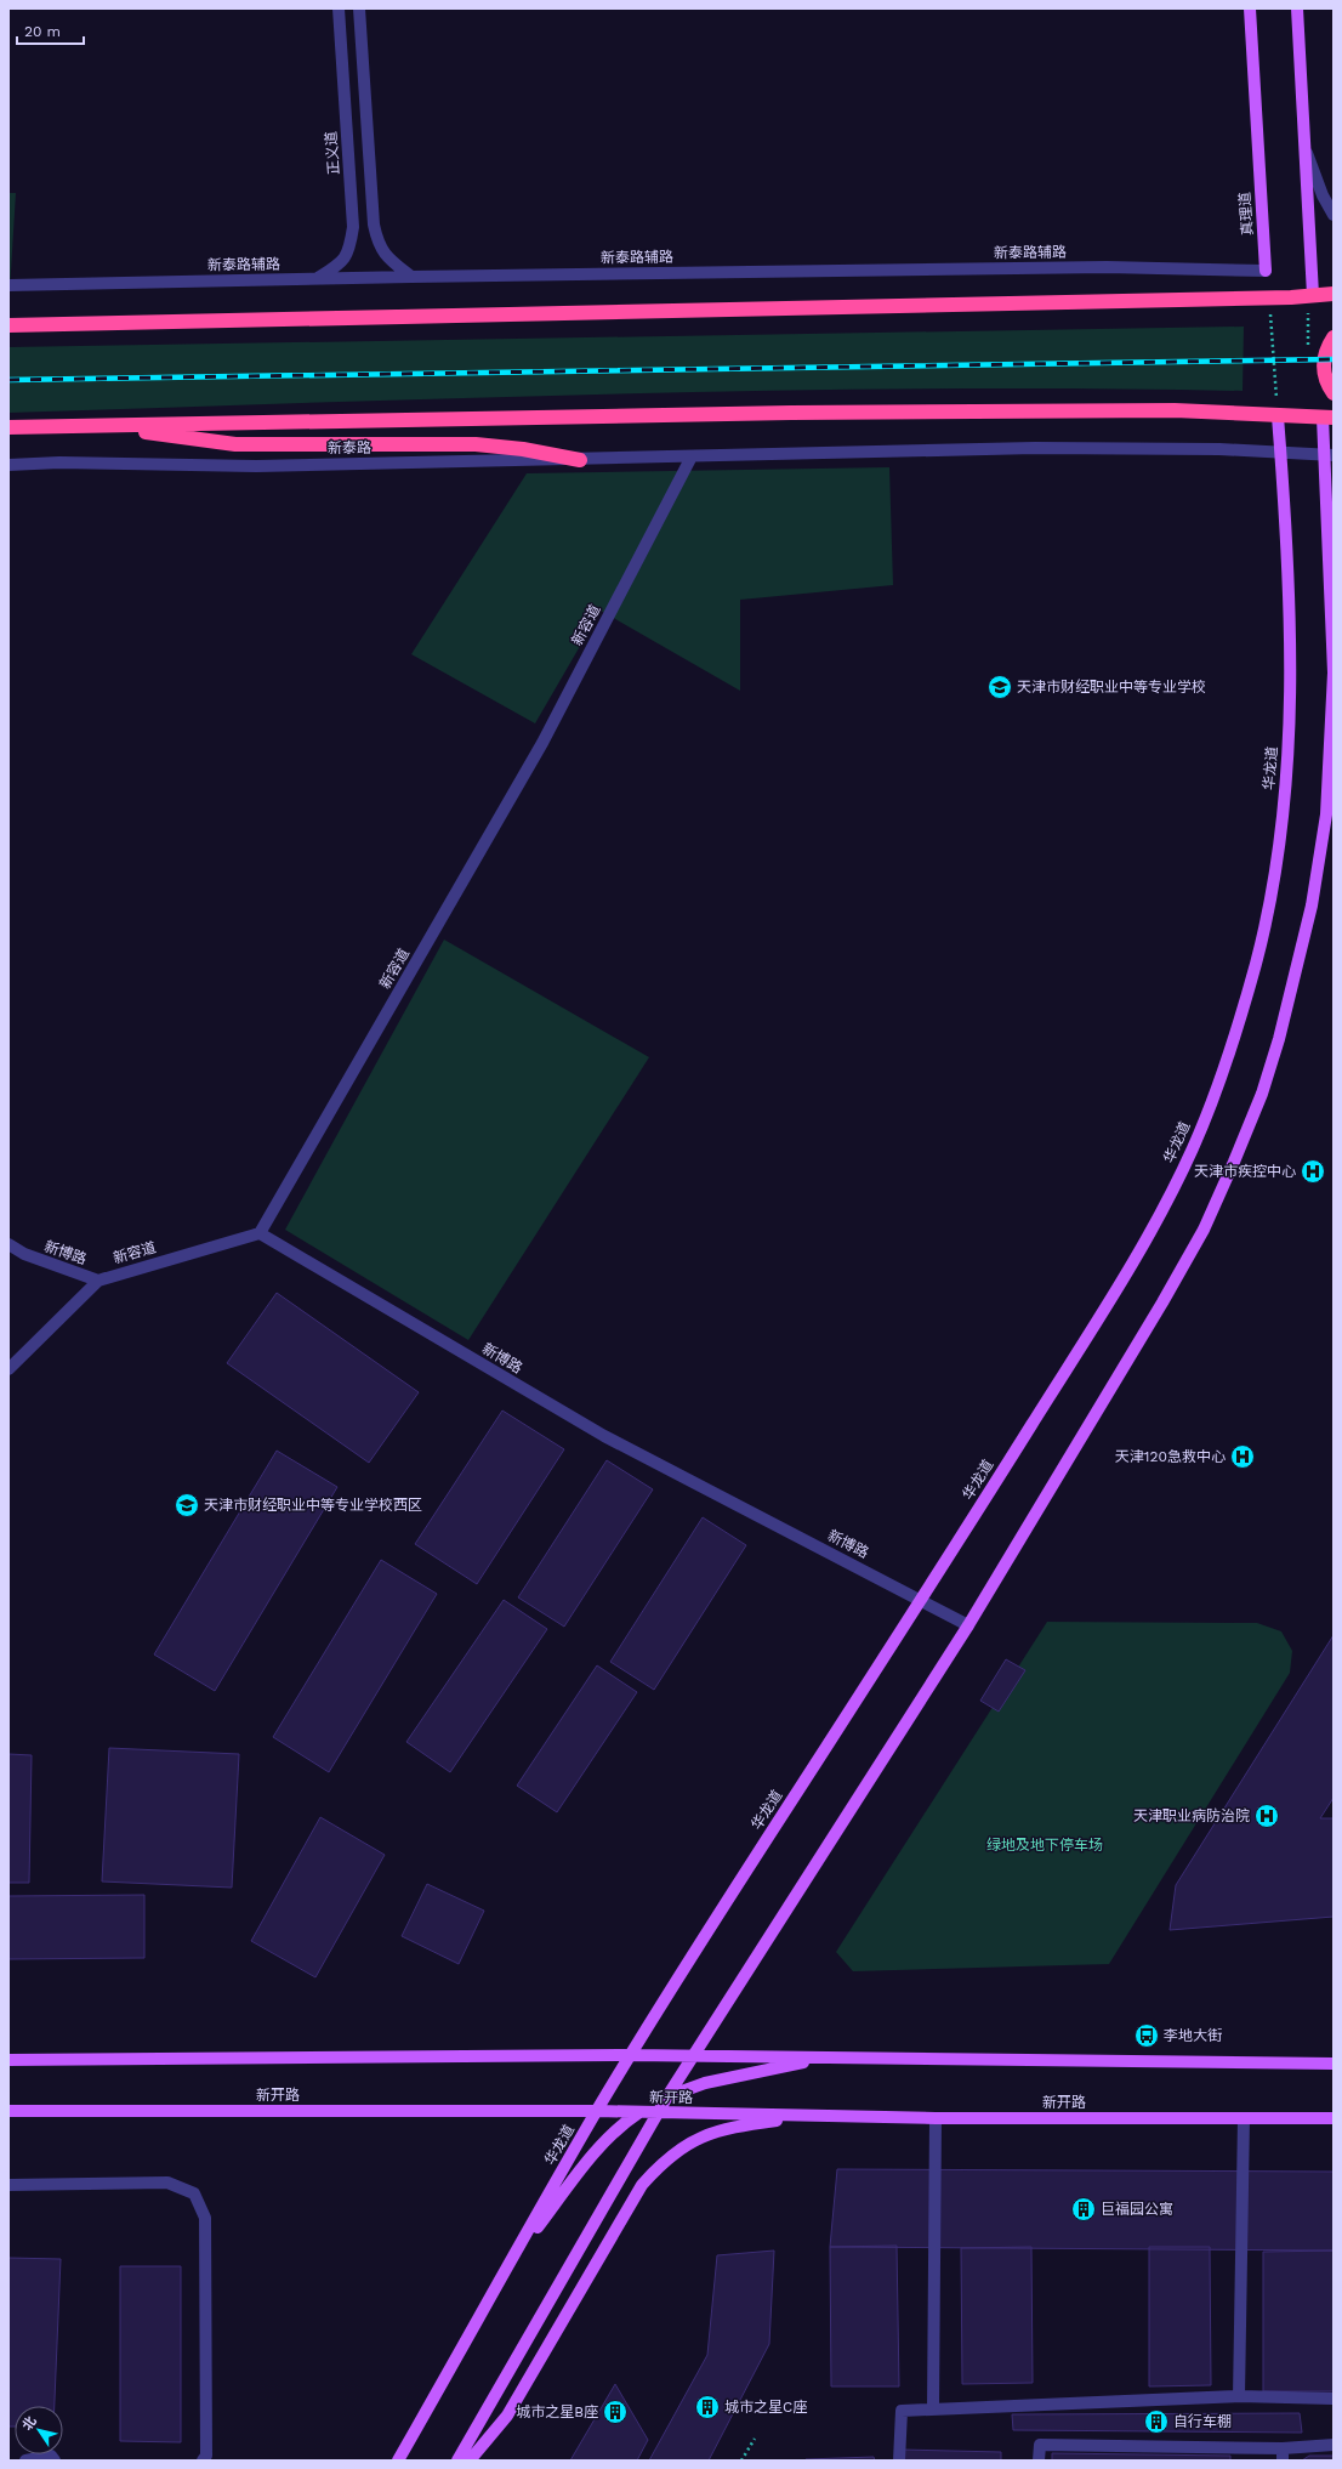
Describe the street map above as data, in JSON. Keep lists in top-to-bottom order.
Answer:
{
  "streets": {
    "main road": ["真理道", "华龙道", "新开路"],
    "street": [
      "正义道",
      "新泰路辅路",
      "新泰路",
      "新容道",
      "新博路"
    ]
  },
  "crossings": [
    ["正义道", "新泰路辅路"],
    ["真理道", "新泰路辅路"],
    ["新泰路", "新容道"],
    ["新泰路", "华龙道"],
    ["新容道", "新博路"],
    ["华龙道", "新博路"],
    ["华龙道", "新开路"]
  ],
  "parks": ["绿地及地下停车场"],
  "places": {
    "school or university": ["天津市财经职业中等专业学校", "天津市财经职业中等专业学校西区"],
    "hospital": ["天津市疾控中心", "天津120急救中心", "天津职业病防治院"],
    "bus stop": ["李地大街"],
    "building": [
      "巨福园公寓",
      "城市之星C座",
      "城市之星B座",
      "自行车棚"
    ]
  },
  "scale_bar": "20 m",
  "north": "top left"
}
